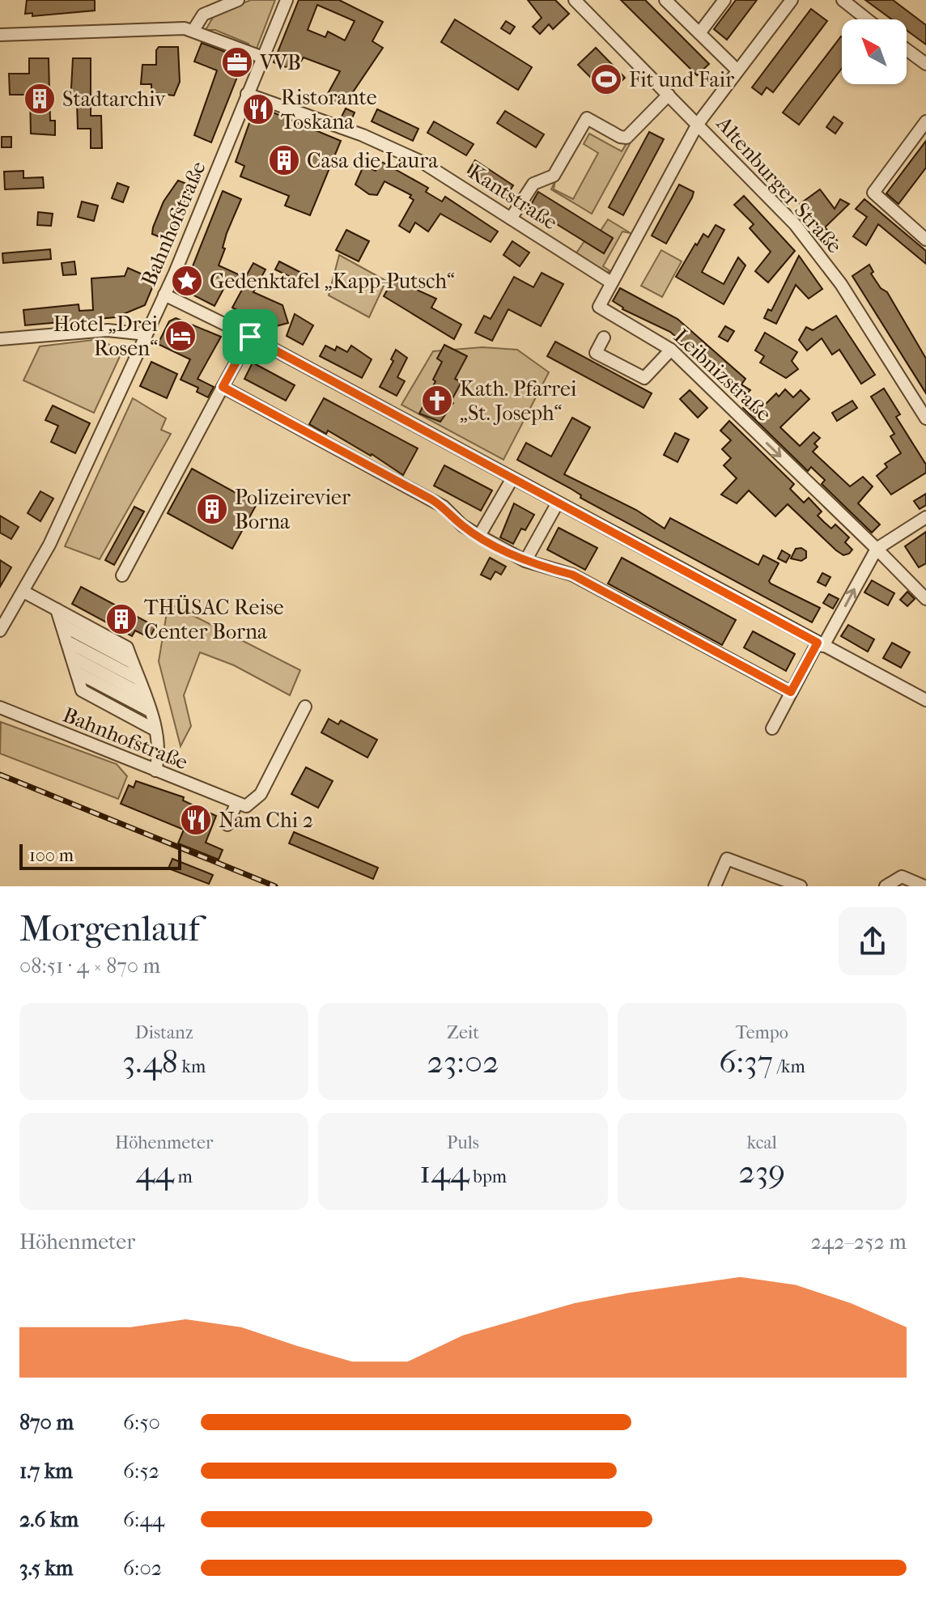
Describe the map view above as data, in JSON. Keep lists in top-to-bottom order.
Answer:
{
  "streets": {
    "street": [
      "Altenburger Straße",
      "Kantstraße",
      "Bahnhofstraße",
      "Leibnizstraße"
    ]
  },
  "crossings": [
    ["Altenburger Straße", "Leibnizstraße"],
    ["Kantstraße", "Bahnhofstraße"],
    ["Kantstraße", "Leibnizstraße"]
  ],
  "one_way": ["Leibnizstraße"],
  "places": {
    "office": ["VVB"],
    "sports": ["Fit und Fair"],
    "building": [
      "Stadtarchiv",
      "Casa die Laura",
      "Polizeirevier Borna",
      "THÜSAC Reise Center Borna"
    ],
    "restaurant": ["Ristorante Toskana", "Nam Chi 2"],
    "place": ["Gedenktafel „Kapp-Putsch“"],
    "hotel": ["Hotel „Drei Rosen“"],
    "church": ["Kath. Pfarrei „St. Joseph“"]
  },
  "scale_bar": "100 m",
  "north": "top left",
  "page": {
    "scale": "100 m",
    "heading": ["Morgenlauf", "08:51 · 4 × 870 m"],
    "stats": [
      ["Distanz", "3.48 km"],
      ["Zeit", "23:02"],
      ["Tempo", "6:37 /km"],
      ["Höhenmeter", "44 m"],
      ["Puls", "144 bpm"],
      ["kcal", "239"]
    ],
    "chart": ["Höhenmeter", "242–252 m"],
    "list": [
      {
        "name": "870 m",
        "note": "6:50"
      },
      {
        "name": "1.7 km",
        "note": "6:52"
      },
      {
        "name": "2.6 km",
        "note": "6:44"
      },
      {
        "name": "3.5 km",
        "note": "6:02"
      }
    ]
  }
}
